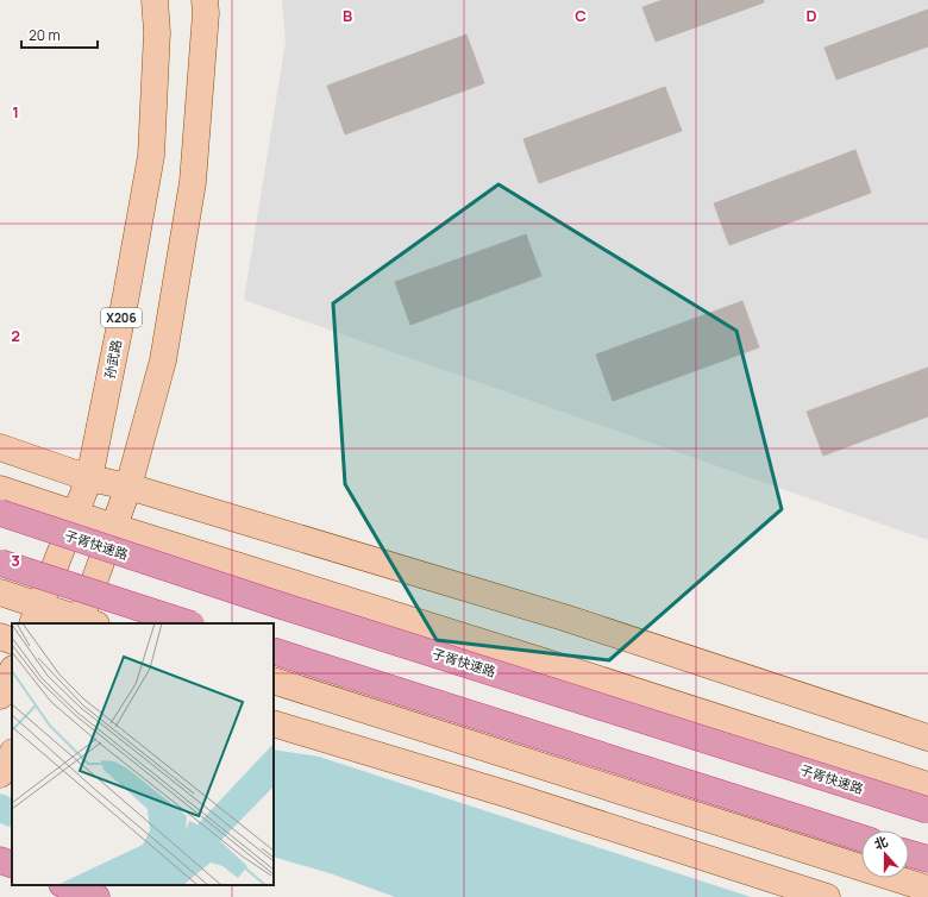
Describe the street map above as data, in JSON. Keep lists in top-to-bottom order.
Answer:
{
  "streets": {
    "highway": ["子胥快速路"],
    "main road": ["X206", "孙武路"]
  },
  "scale_bar": "20 m",
  "north": "top",
  "grid": {
    "columns": ["B", "C", "D"],
    "rows": ["1", "2", "3"]
  }
}
